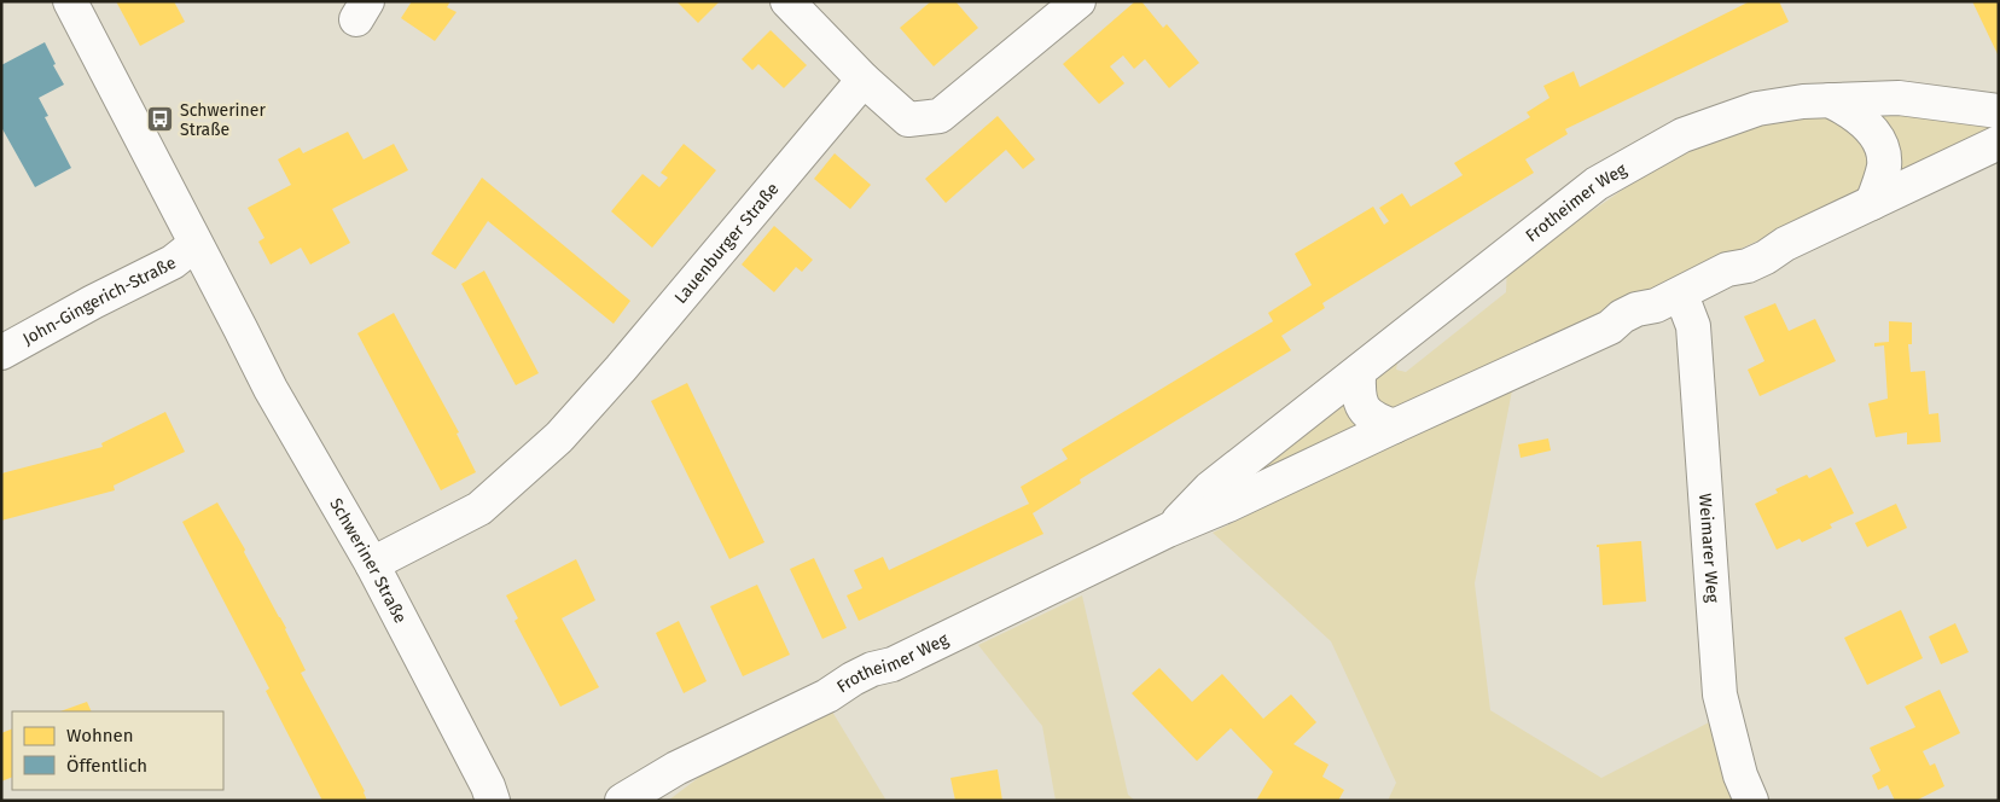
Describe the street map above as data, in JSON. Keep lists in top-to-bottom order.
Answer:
{
  "streets": {
    "street": [
      "Frotheimer Weg",
      "Lauenburger Straße",
      "John-Gingerich-Straße",
      "Weimarer Weg",
      "Schweriner Straße"
    ]
  },
  "crossings": [
    ["Frotheimer Weg", "Weimarer Weg"],
    ["Lauenburger Straße", "Schweriner Straße"],
    ["John-Gingerich-Straße", "Schweriner Straße"]
  ],
  "places": {
    "bus stop": ["Schweriner Straße"]
  },
  "legend": ["Wohnen", "Öffentlich"]
}
